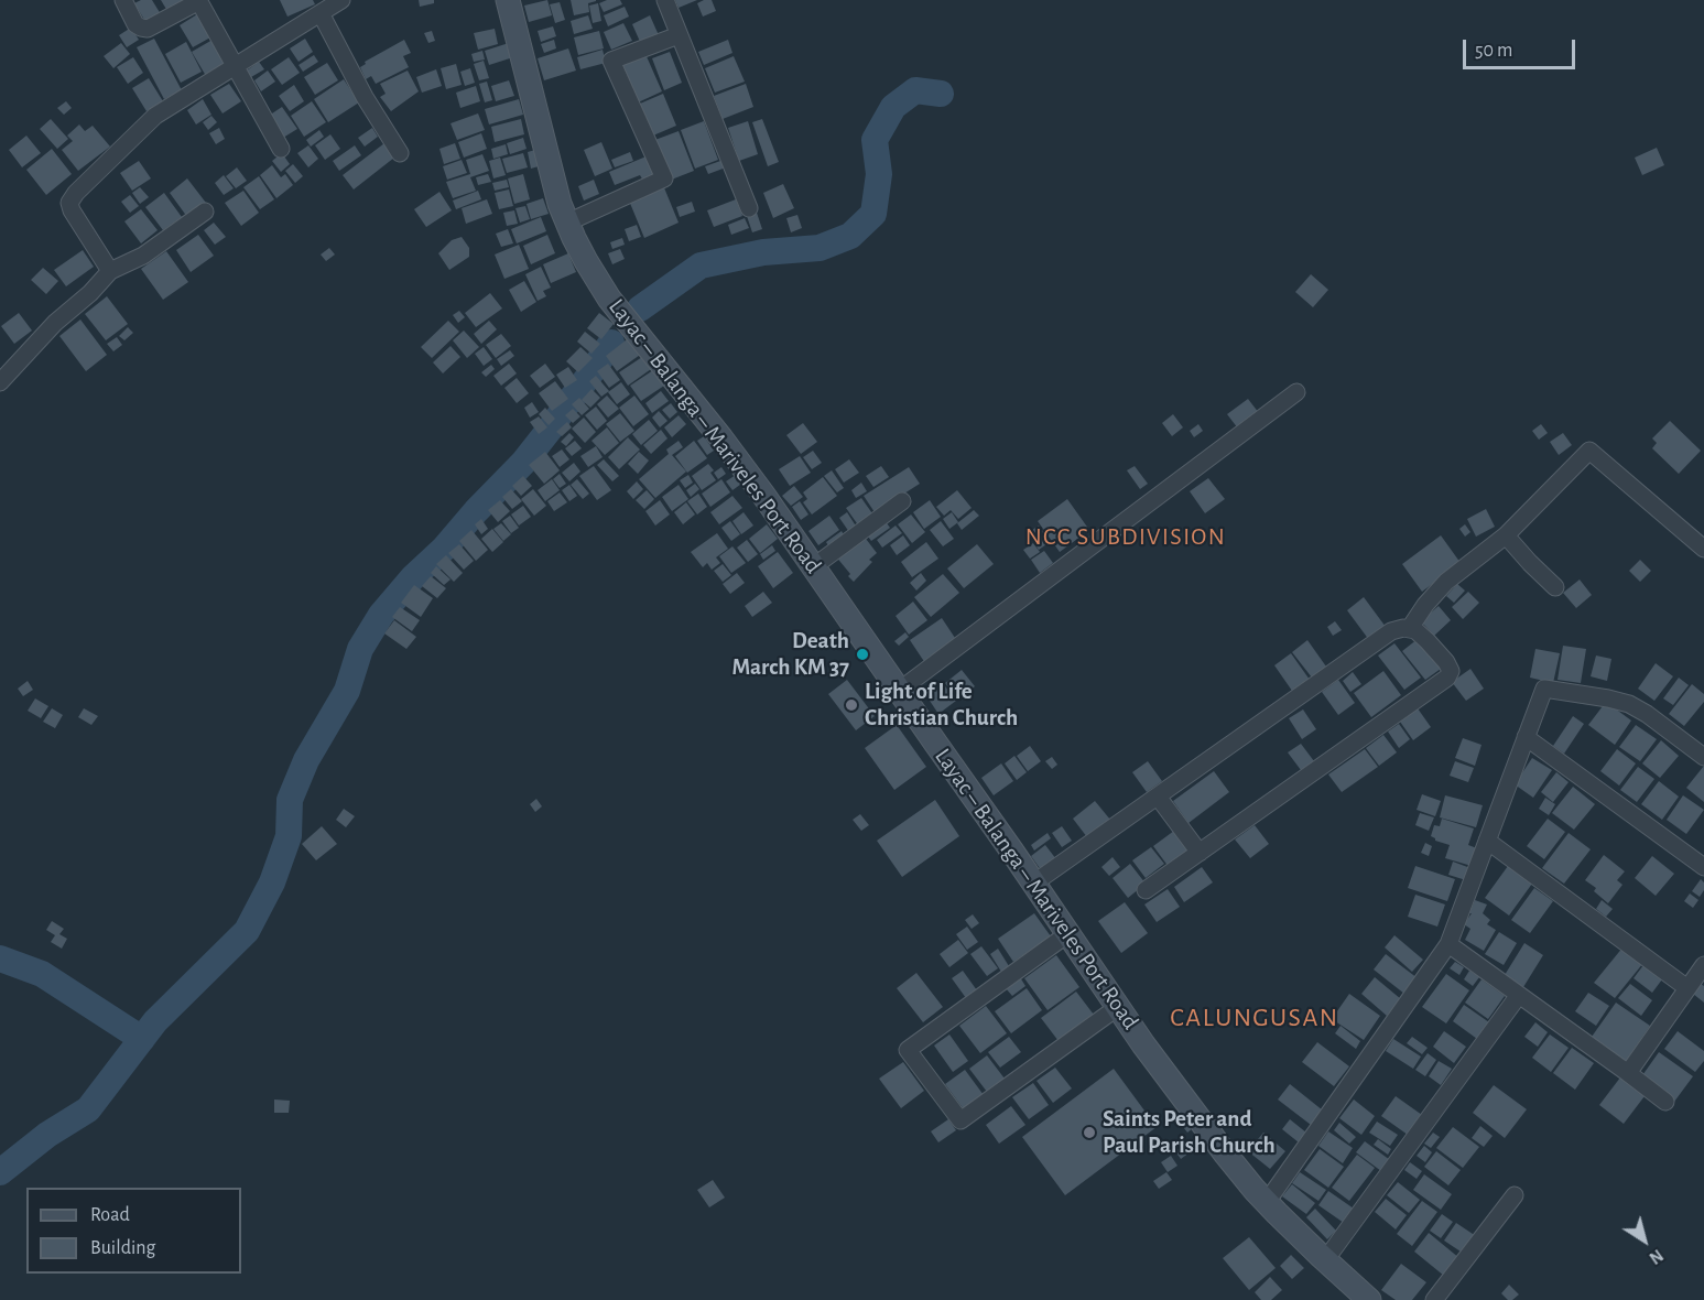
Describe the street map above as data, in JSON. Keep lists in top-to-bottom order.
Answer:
{
  "streets": {
    "main road": ["Layac – Balanga – Mariveles Port Road"]
  },
  "districts": ["NCC SUBDIVISION", "CALUNGUSAN"],
  "places": ["Death March KM 37", "Light of Life Christian Church", "Saints Peter and Paul Parish Church"],
  "legend": ["Road", "Building"],
  "scale_bar": "50 m",
  "north": "bottom right"
}
